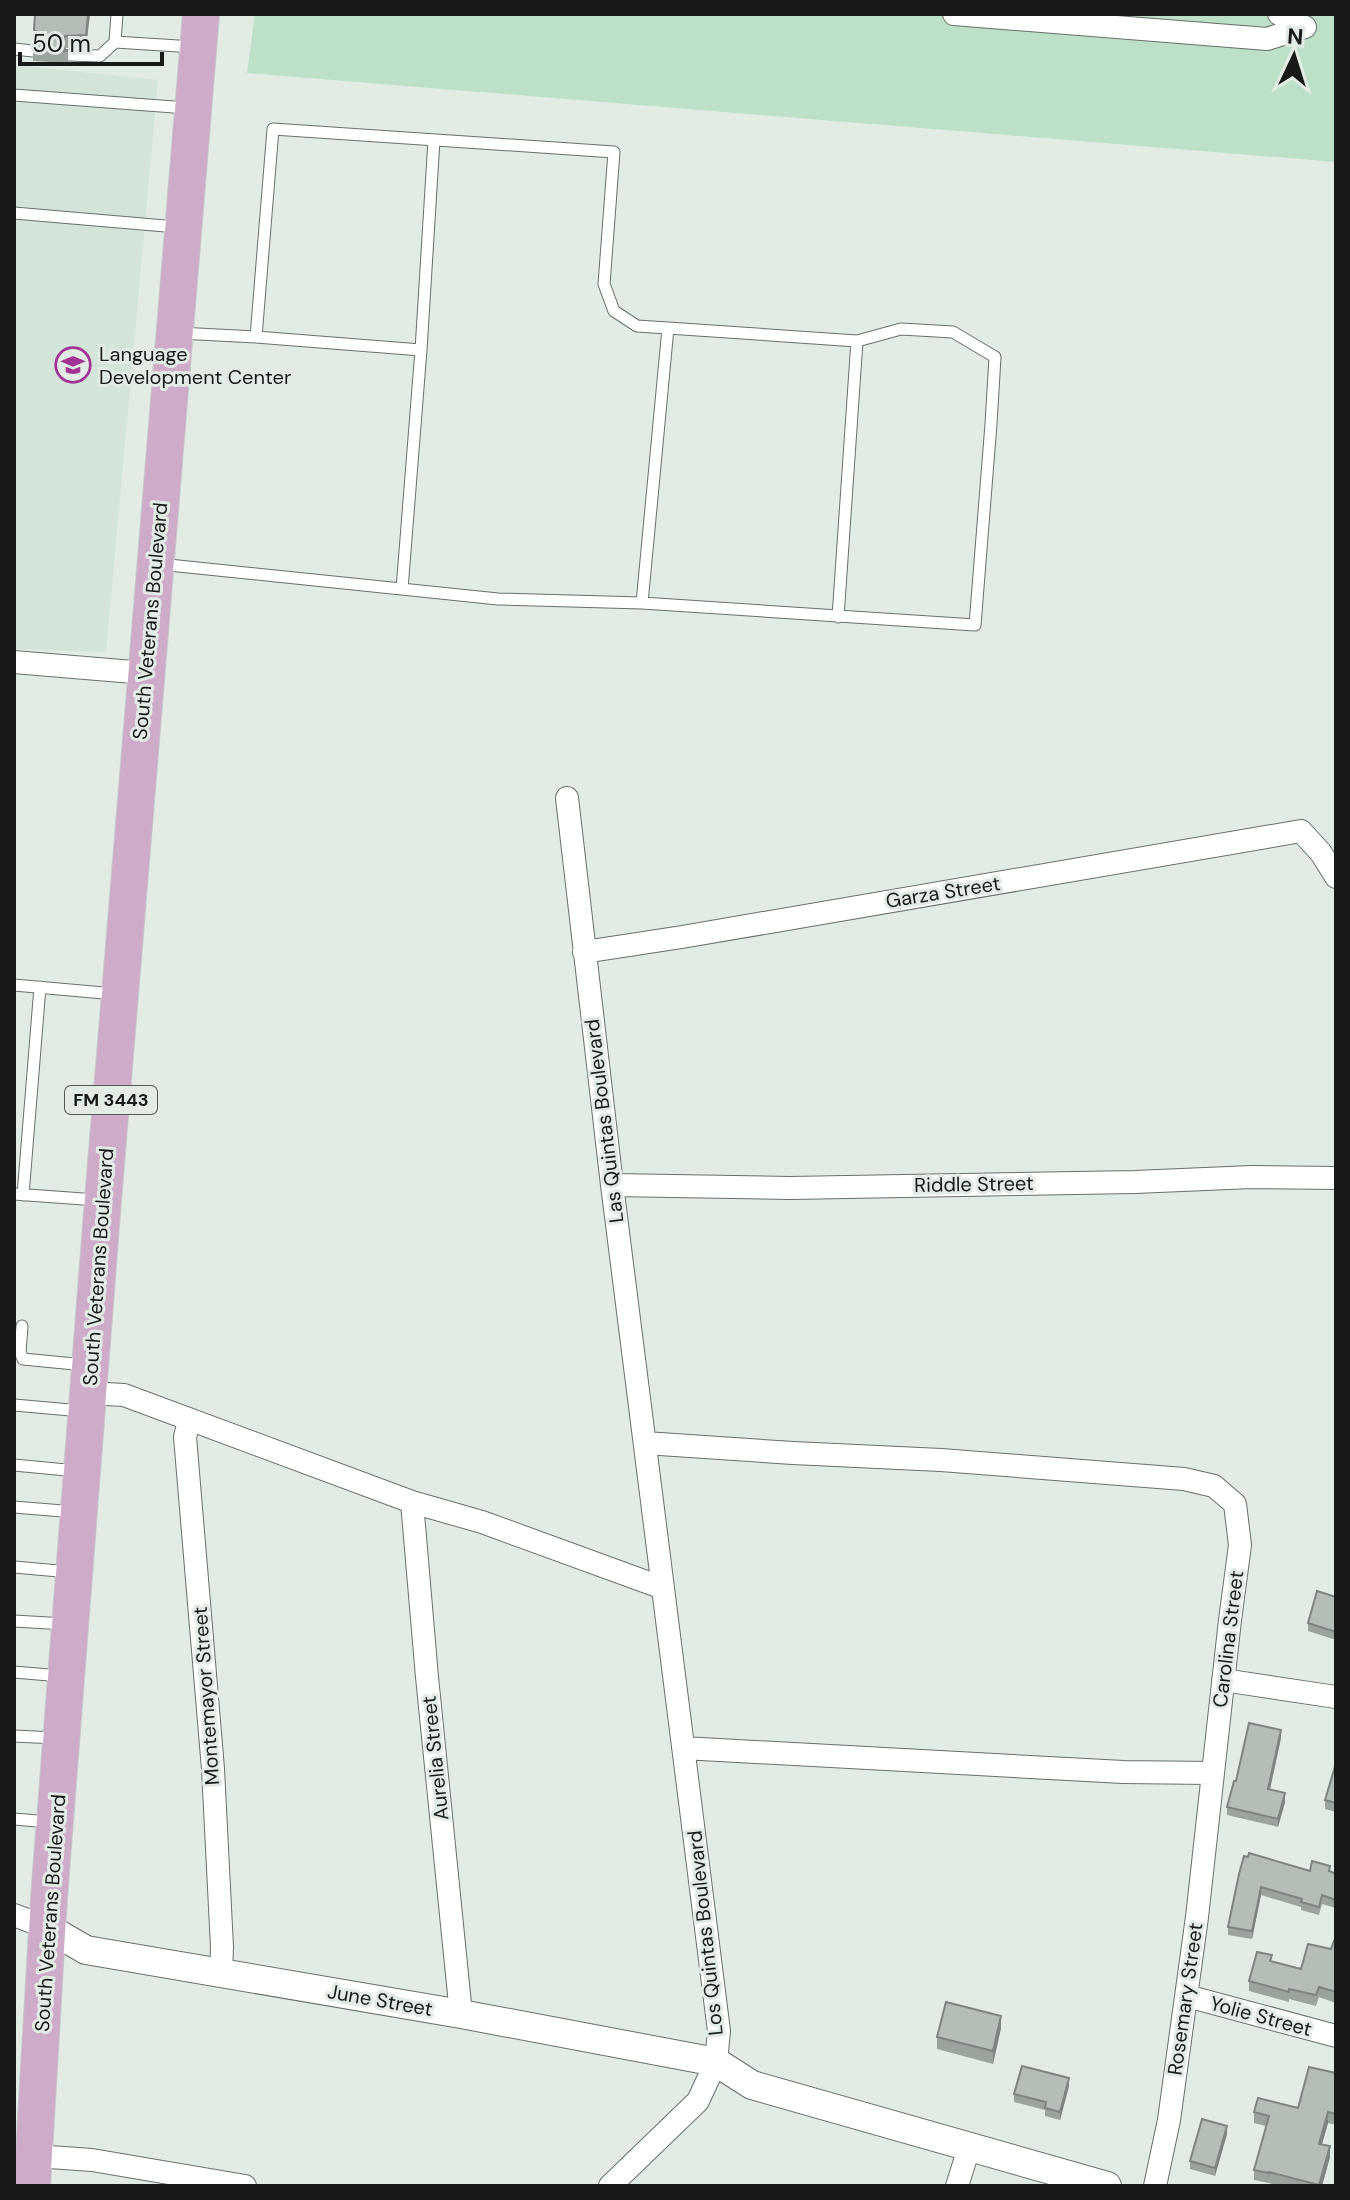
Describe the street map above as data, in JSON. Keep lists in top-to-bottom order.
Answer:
{
  "streets": {
    "main road": ["South Veterans Boulevard", "FM 3443"],
    "street": [
      "Garza Street",
      "Las Quintas Boulevard",
      "Riddle Street",
      "Carolina Street",
      "Montemayor Street",
      "Aurelia Street",
      "Los Quintas Boulevard",
      "Rosemary Street",
      "June Street",
      "Yolie Street"
    ]
  },
  "crossings": [
    ["South Veterans Boulevard", "June Street"],
    ["Garza Street", "Las Quintas Boulevard"],
    ["Las Quintas Boulevard", "Riddle Street"],
    ["Las Quintas Boulevard", "Carolina Street"],
    ["Las Quintas Boulevard", "Los Quintas Boulevard"],
    ["Carolina Street", "Los Quintas Boulevard"],
    ["Carolina Street", "Rosemary Street"],
    ["Montemayor Street", "June Street"],
    ["Aurelia Street", "June Street"],
    ["Los Quintas Boulevard", "June Street"],
    ["Rosemary Street", "Yolie Street"]
  ],
  "places": {
    "school or university": ["Language Development Center"]
  },
  "scale_bar": "50 m",
  "north": "top"
}
